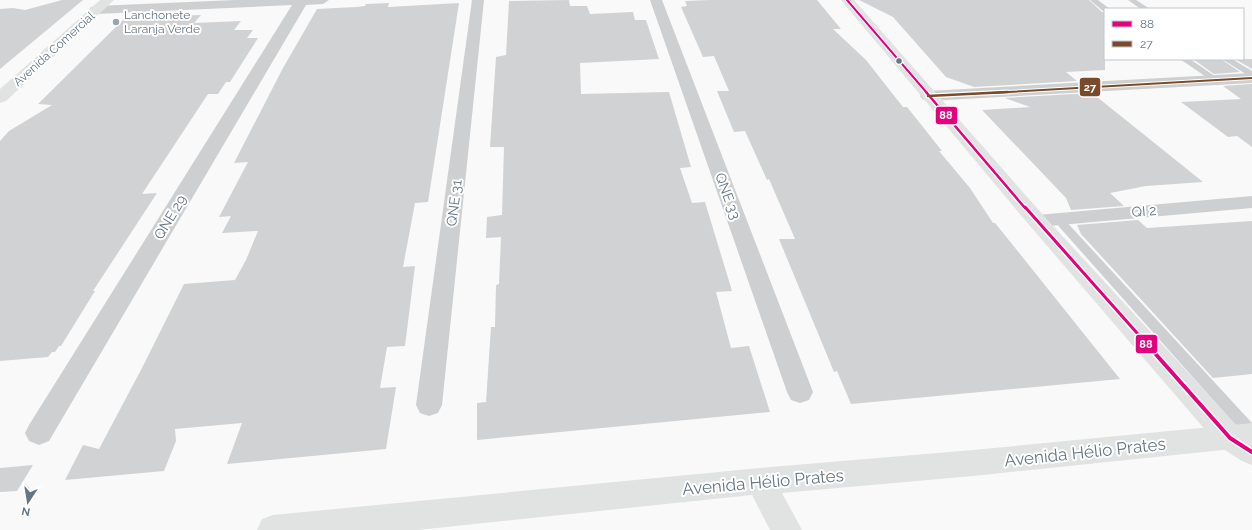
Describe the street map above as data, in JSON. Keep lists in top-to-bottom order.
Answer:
{
  "streets": {
    "main road": ["Avenida Comercial", "Avenida Hélio Prates"],
    "street": [
      "QNE 33",
      "QNE 31",
      "QI 2",
      "QNE 29"
    ]
  },
  "places": ["Lanchonete Laranja Verde"],
  "lines": ["transit line 88", "transit line 27"],
  "legend": ["88", "27"],
  "north": "bottom"
}
